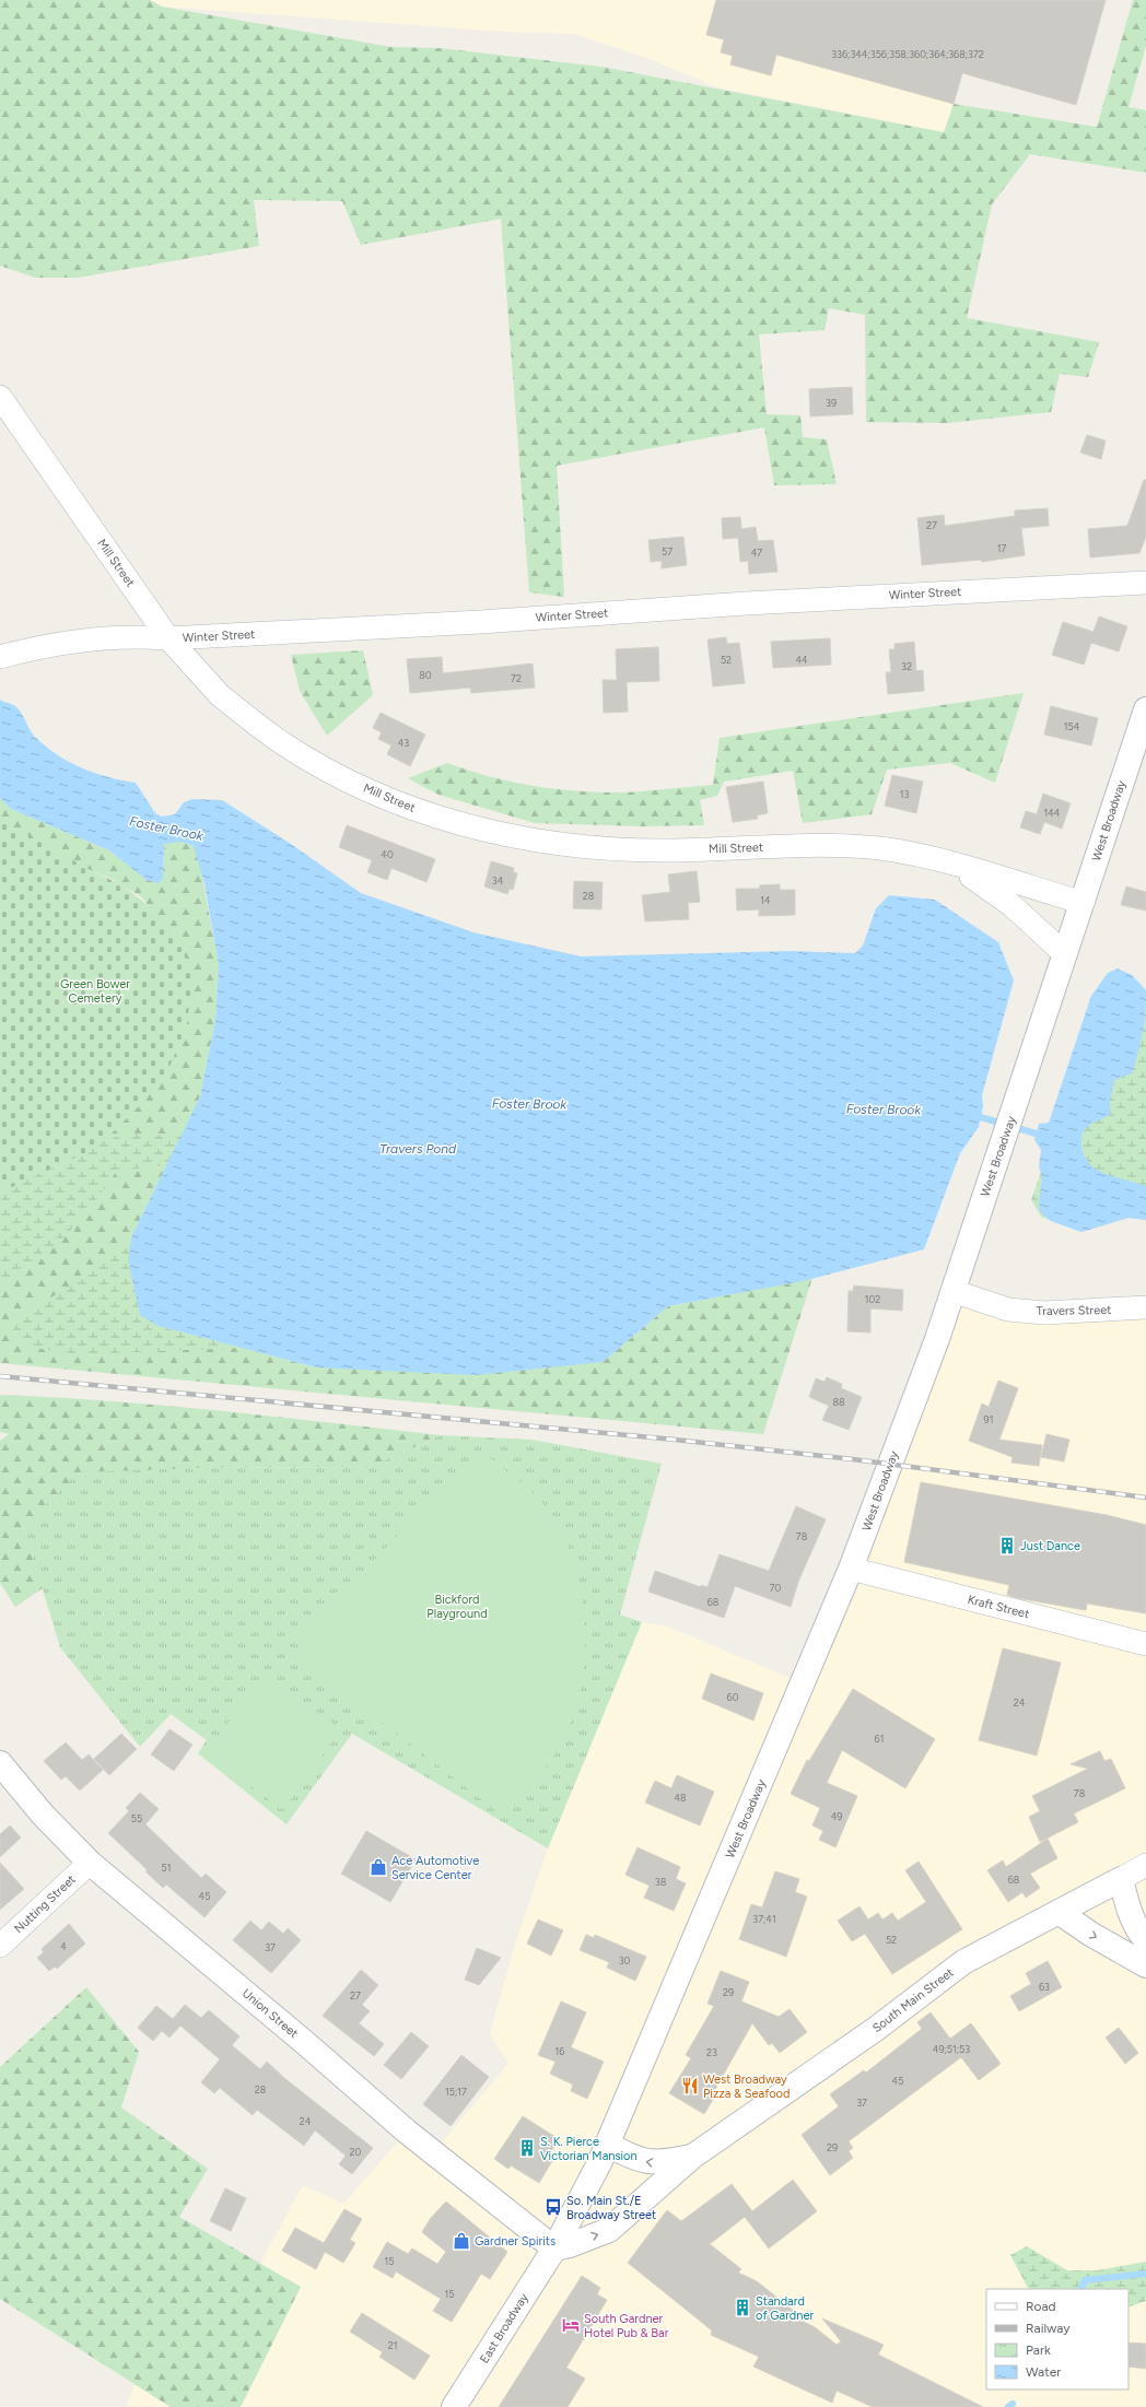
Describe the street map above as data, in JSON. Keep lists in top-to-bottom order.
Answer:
{
  "streets": {
    "main road": [
      "West Broadway",
      "South Main Street",
      "Union Street",
      "East Broadway"
    ],
    "street": [
      "Mill Street",
      "Winter Street",
      "Travers Street",
      "Kraft Street",
      "Nutting Street"
    ]
  },
  "crossings": [
    ["Mill Street", "Winter Street"],
    ["Mill Street", "West Broadway"],
    ["West Broadway", "Travers Street"],
    ["West Broadway", "Kraft Street"],
    ["West Broadway", "South Main Street"],
    ["West Broadway", "Union Street"],
    ["West Broadway", "East Broadway"],
    ["Nutting Street", "Union Street"],
    ["South Main Street", "Union Street"],
    ["South Main Street", "East Broadway"],
    ["Union Street", "East Broadway"]
  ],
  "water": ["Foster Brook", "Travers Pond"],
  "parks": ["Green Bower Cemetery", "Bickford Playground"],
  "places": {
    "building": ["Just Dance", "S. K. Pierce Victorian Mansion", "Standard of Gardner"],
    "shop": ["Ace Automotive Service Center", "Gardner Spirits"],
    "restaurant": ["West Broadway Pizza & Seafood"],
    "bus stop": ["So. Main St./E Broadway Street"],
    "hotel": ["South Gardner Hotel Pub & Bar"]
  },
  "house_numbers": [
    "336;344;356;358;360;364;368;372",
    "39",
    "27",
    "17",
    "57",
    "47",
    "52",
    "44",
    "32",
    "80",
    "72",
    "154",
    "43",
    "13",
    "144",
    "40",
    "34",
    "28",
    "14",
    "102",
    "88",
    "91",
    "78",
    "70",
    "68",
    "60",
    "24",
    "61",
    "78",
    "48",
    "49",
    "55",
    "51",
    "68",
    "38",
    "45",
    "37;41",
    "52",
    "4",
    "37",
    "30",
    "63",
    "29",
    "27",
    "49;51;53",
    "16",
    "23",
    "45",
    "28",
    "15;17",
    "37",
    "24",
    "29",
    "20",
    "15",
    "15",
    "21"
  ],
  "legend": [
    "Road",
    "Railway",
    "Park",
    "Water"
  ]
}
